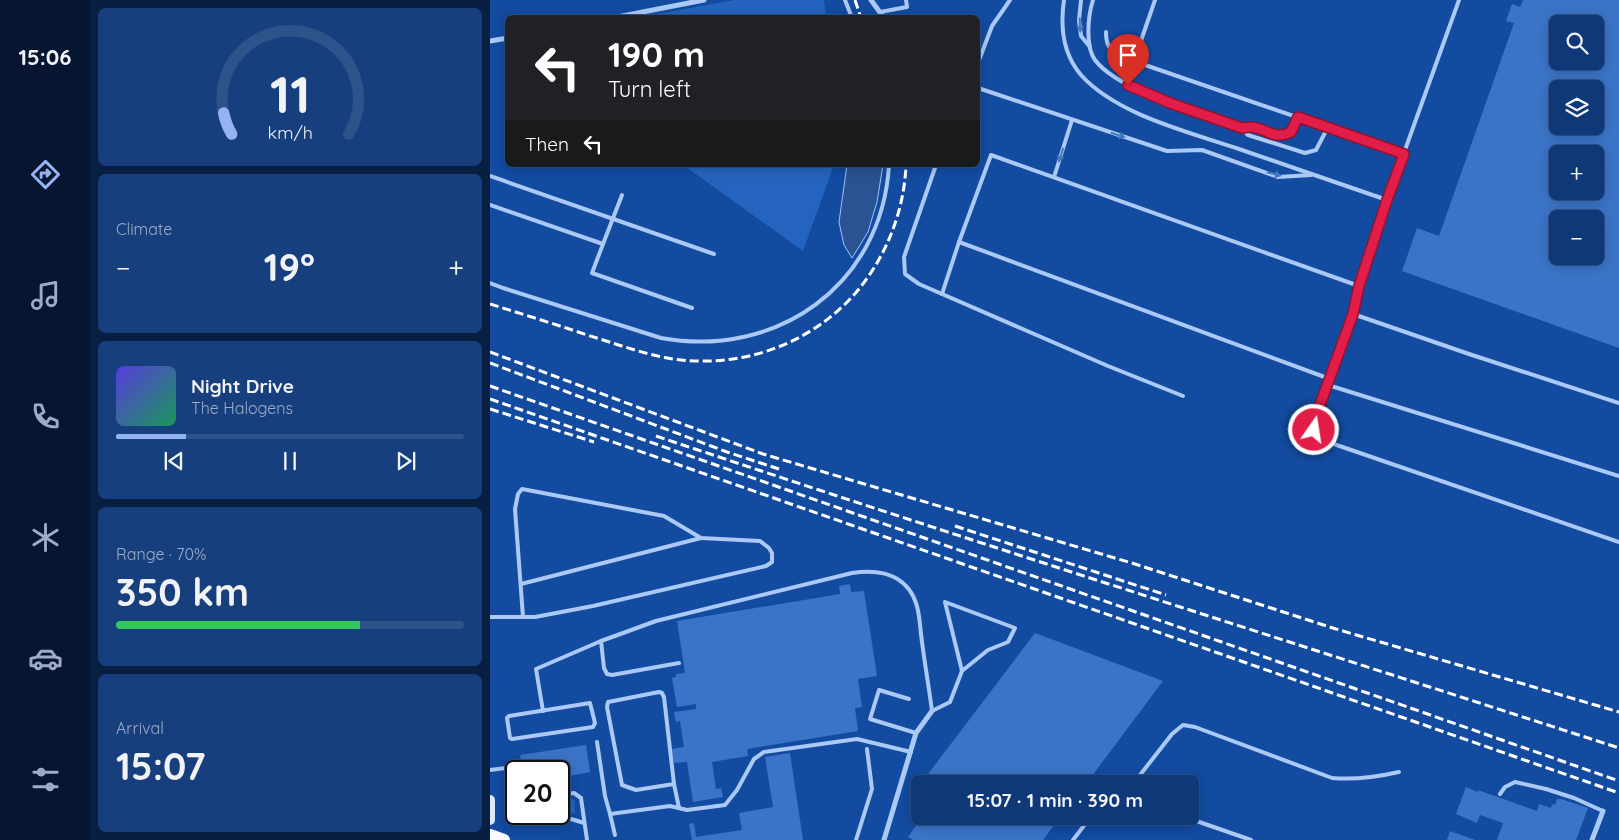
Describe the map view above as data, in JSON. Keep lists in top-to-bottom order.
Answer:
{
  "page": {
    "tabs": "15:06",
    "map_buttons": ["+", "−"],
    "turn": ["190 m", "Turn left"],
    "then": "Then",
    "tile": [
      "Climate",
      ["Range · 70%", "350 km"],
      ["Arrival", "15:07"]
    ],
    "heat": ["−", "19°", "+"],
    "song": ["Night Drive", "The Halogens"],
    "limit": "20",
    "trip": "15:07 · 1 min · 390 m",
    "gauge": ["11", "km/h"]
  }
}
